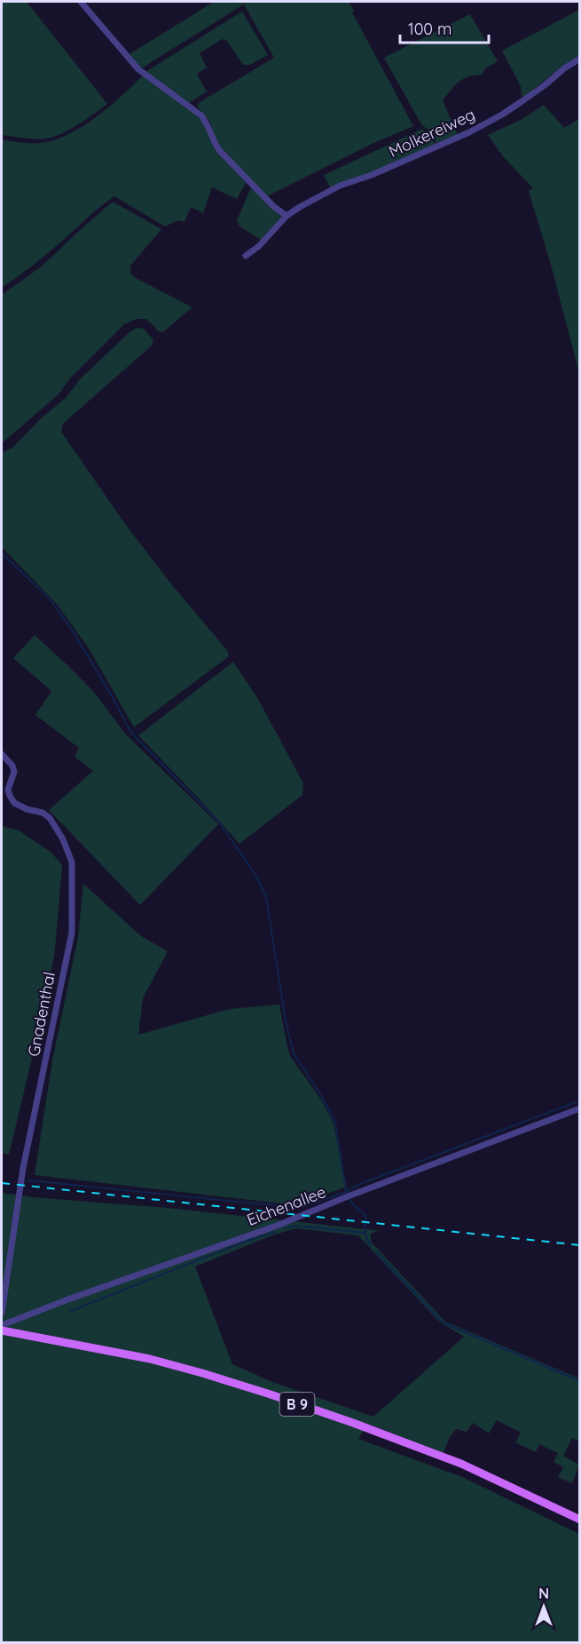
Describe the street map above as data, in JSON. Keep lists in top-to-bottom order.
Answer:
{
  "streets": {
    "main road": ["B 9"],
    "street": ["Molkereiweg", "Gnadenthal", "Eichenallee"]
  },
  "scale_bar": "100 m",
  "north": "top"
}
